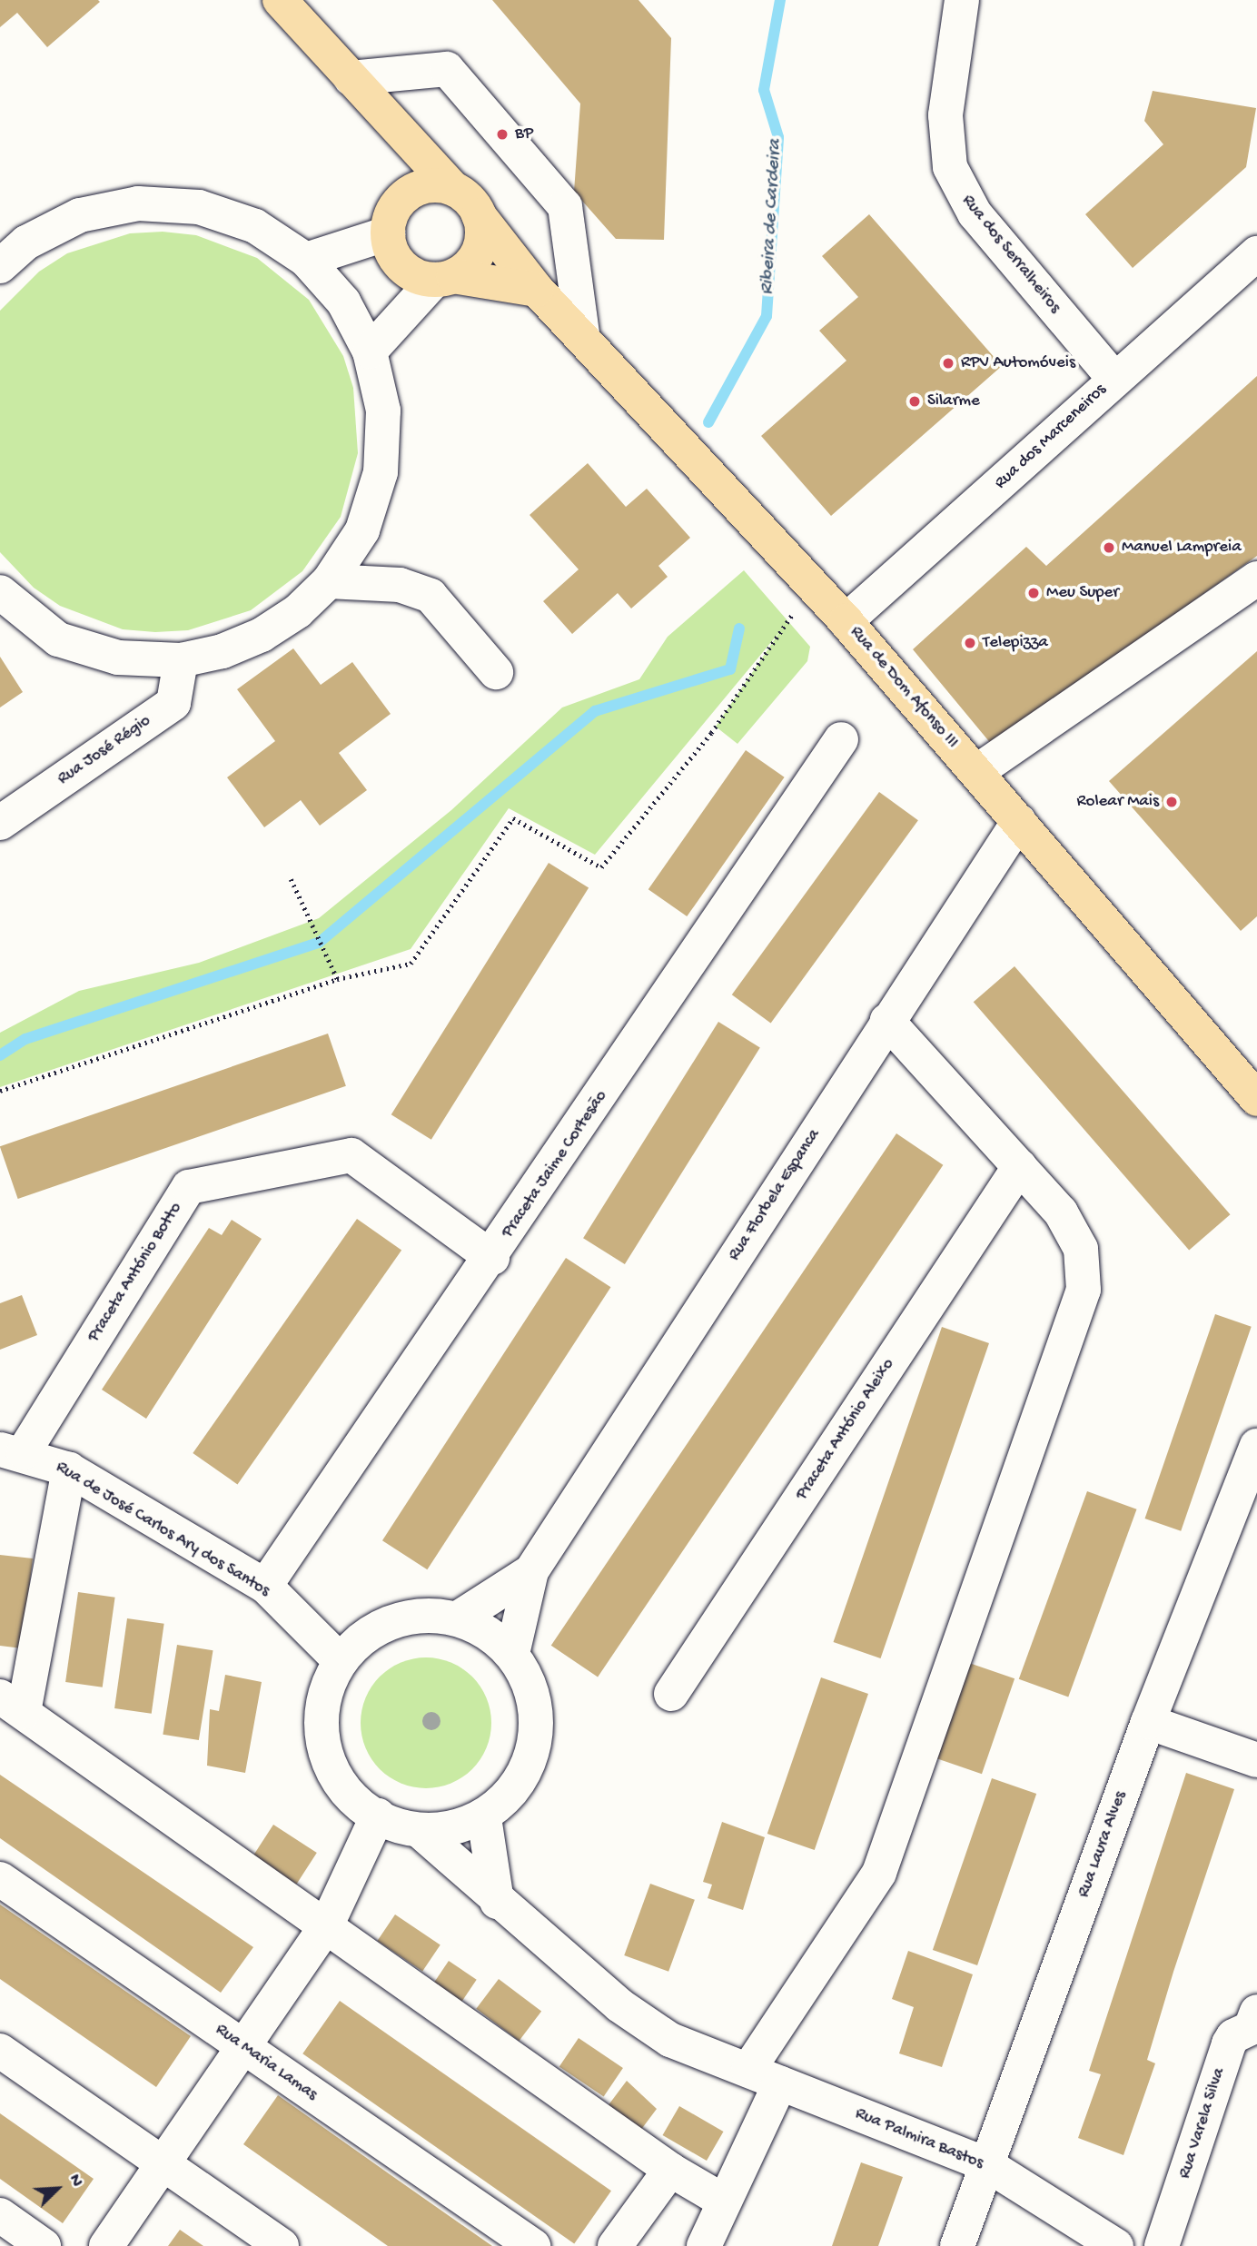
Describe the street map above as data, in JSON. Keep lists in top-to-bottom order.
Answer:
{
  "streets": {
    "main road": ["Rua de Dom Afonso III"],
    "street": [
      "Rua dos Serralheiros",
      "Rua dos Marceneiros",
      "Rua José Régio",
      "Praceta Jaime Cortesão",
      "Rua Florbela Espanca",
      "Praceta António Botto",
      "Praceta António Aleixo",
      "Rua de José Carlos Ary dos Santos",
      "Rua Laura Alves",
      "Rua Maria Lamas",
      "Rua Varela Silva",
      "Rua Palmira Bastos"
    ]
  },
  "crossings": [
    ["Rua dos Serralheiros", "Rua dos Marceneiros"],
    ["Rua dos Marceneiros", "Rua de Dom Afonso III"],
    ["Rua de Dom Afonso III", "Rua Florbela Espanca"],
    ["Praceta Jaime Cortesão", "Praceta António Botto"],
    ["Praceta Jaime Cortesão", "Rua de José Carlos Ary dos Santos"],
    ["Praceta António Botto", "Rua de José Carlos Ary dos Santos"],
    ["Rua Laura Alves", "Rua Palmira Bastos"]
  ],
  "water": ["Ribeira de Cardeira"],
  "places": [
    "BP",
    "RPV Automóveis",
    "Silarme",
    "Manuel Lampreia",
    "Meu Super",
    "Telepizza",
    "Rolear Mais"
  ],
  "north": "top right"
}
